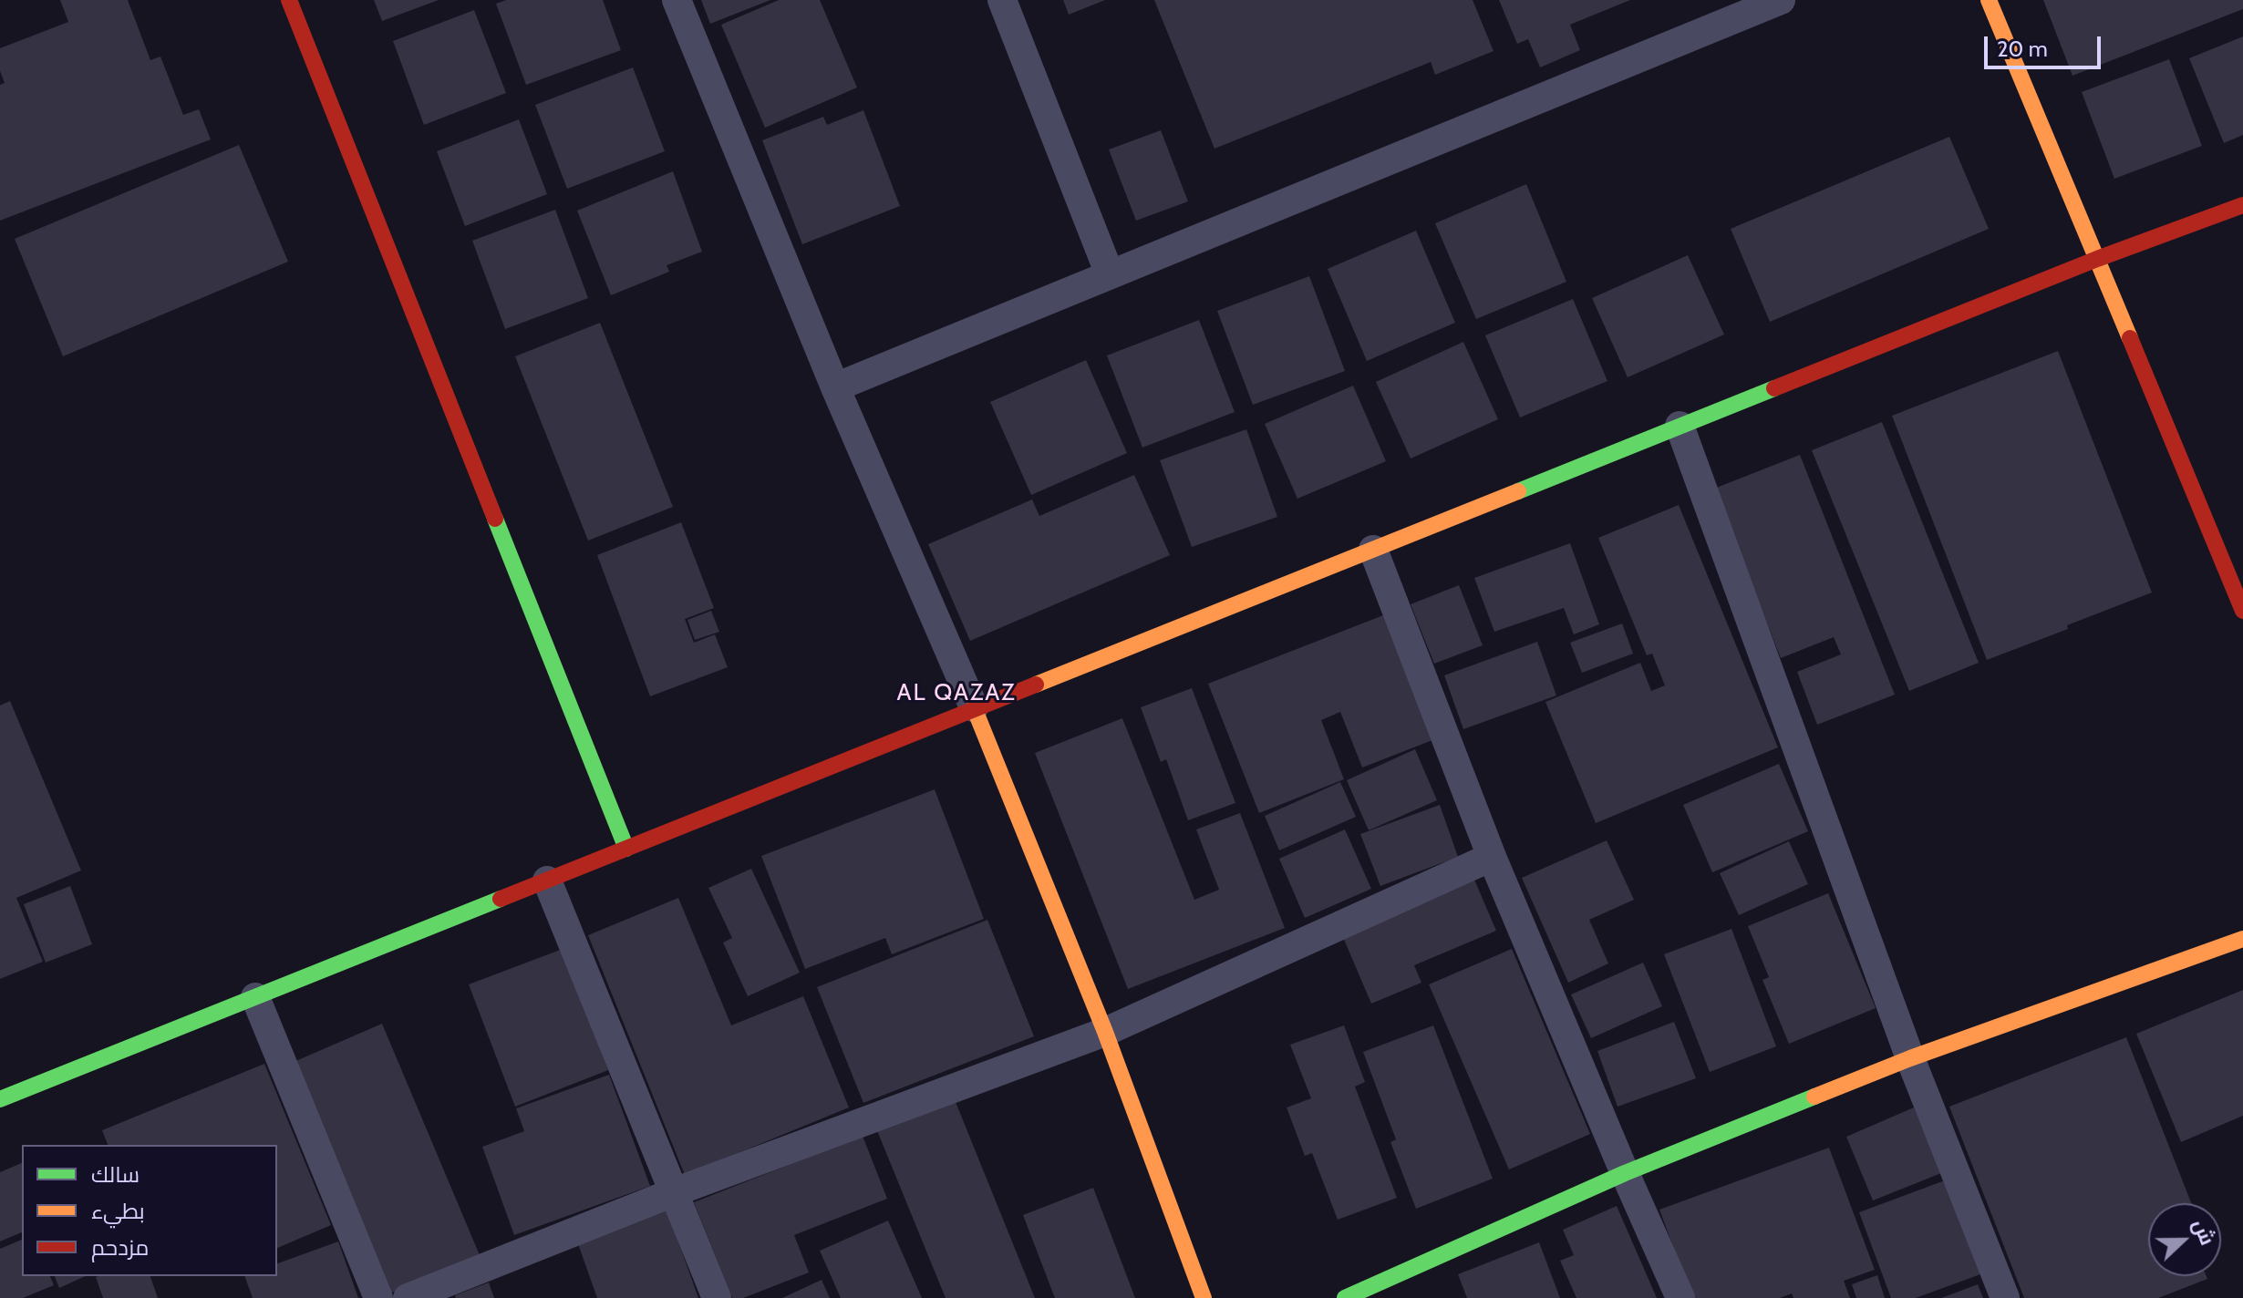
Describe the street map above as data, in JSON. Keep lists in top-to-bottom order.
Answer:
{
  "districts": ["AL QAZAZ"],
  "legend": ["سالك", "بطيء", "مزدحم"],
  "scale_bar": "20 m",
  "north": "right"
}
